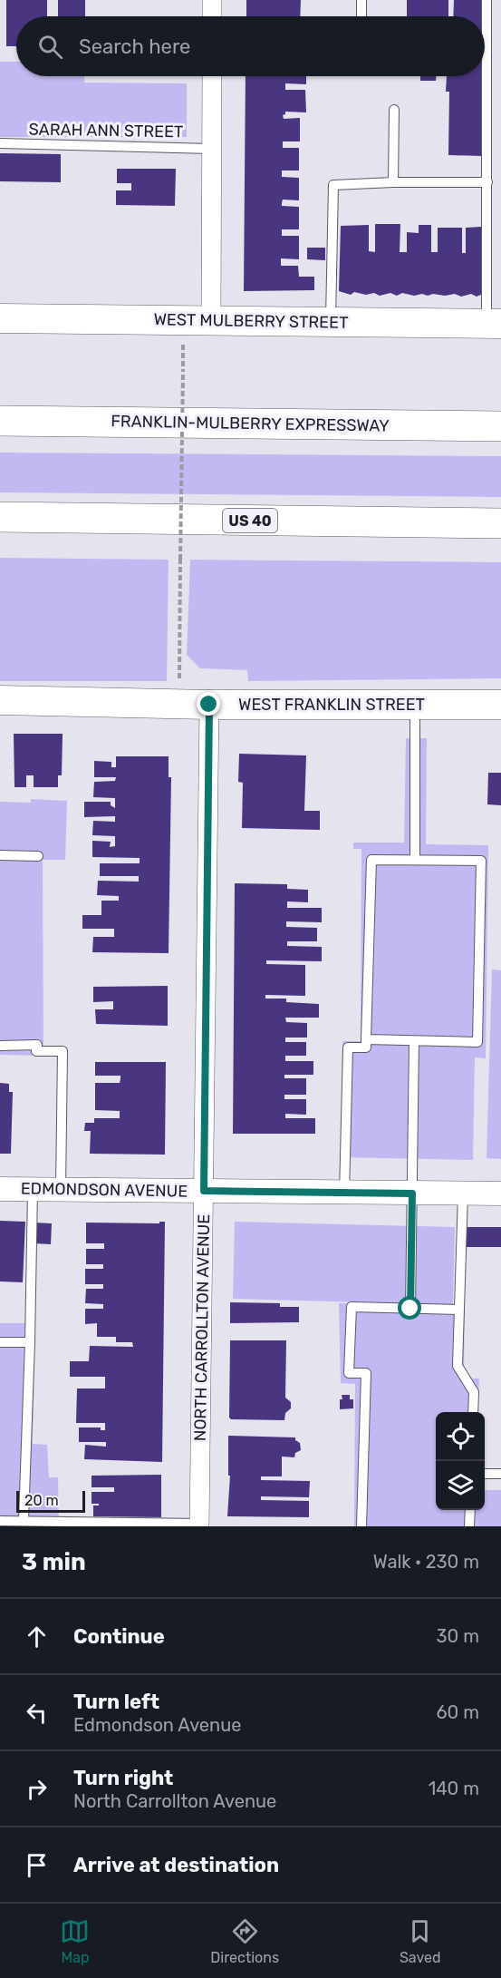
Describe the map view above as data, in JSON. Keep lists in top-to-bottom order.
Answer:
{
  "streets": {
    "highway": ["FRANKLIN-MULBERRY EXPRESSWAY", "US 40"],
    "main road": ["WEST MULBERRY STREET", "WEST FRANKLIN STREET"],
    "street": ["EDMONDSON AVENUE", "NORTH CARROLLTON AVENUE"],
    "lane": ["SARAH ANN STREET"]
  },
  "crossings": [
    ["WEST FRANKLIN STREET", "NORTH CARROLLTON AVENUE"],
    ["EDMONDSON AVENUE", "NORTH CARROLLTON AVENUE"]
  ],
  "scale_bar": "20 m",
  "page": {
    "search": "Search here",
    "scale": "20 m",
    "heading": ["3 min", "Walk · 230 m"],
    "list": [
      ["Continue", "30 m"],
      ["Turn left", "Edmondson Avenue", "60 m"],
      ["Turn right", "North Carrollton Avenue", "140 m"],
      "Arrive at destination"
    ],
    "nav": ["Map", "Directions", "Saved"]
  }
}
